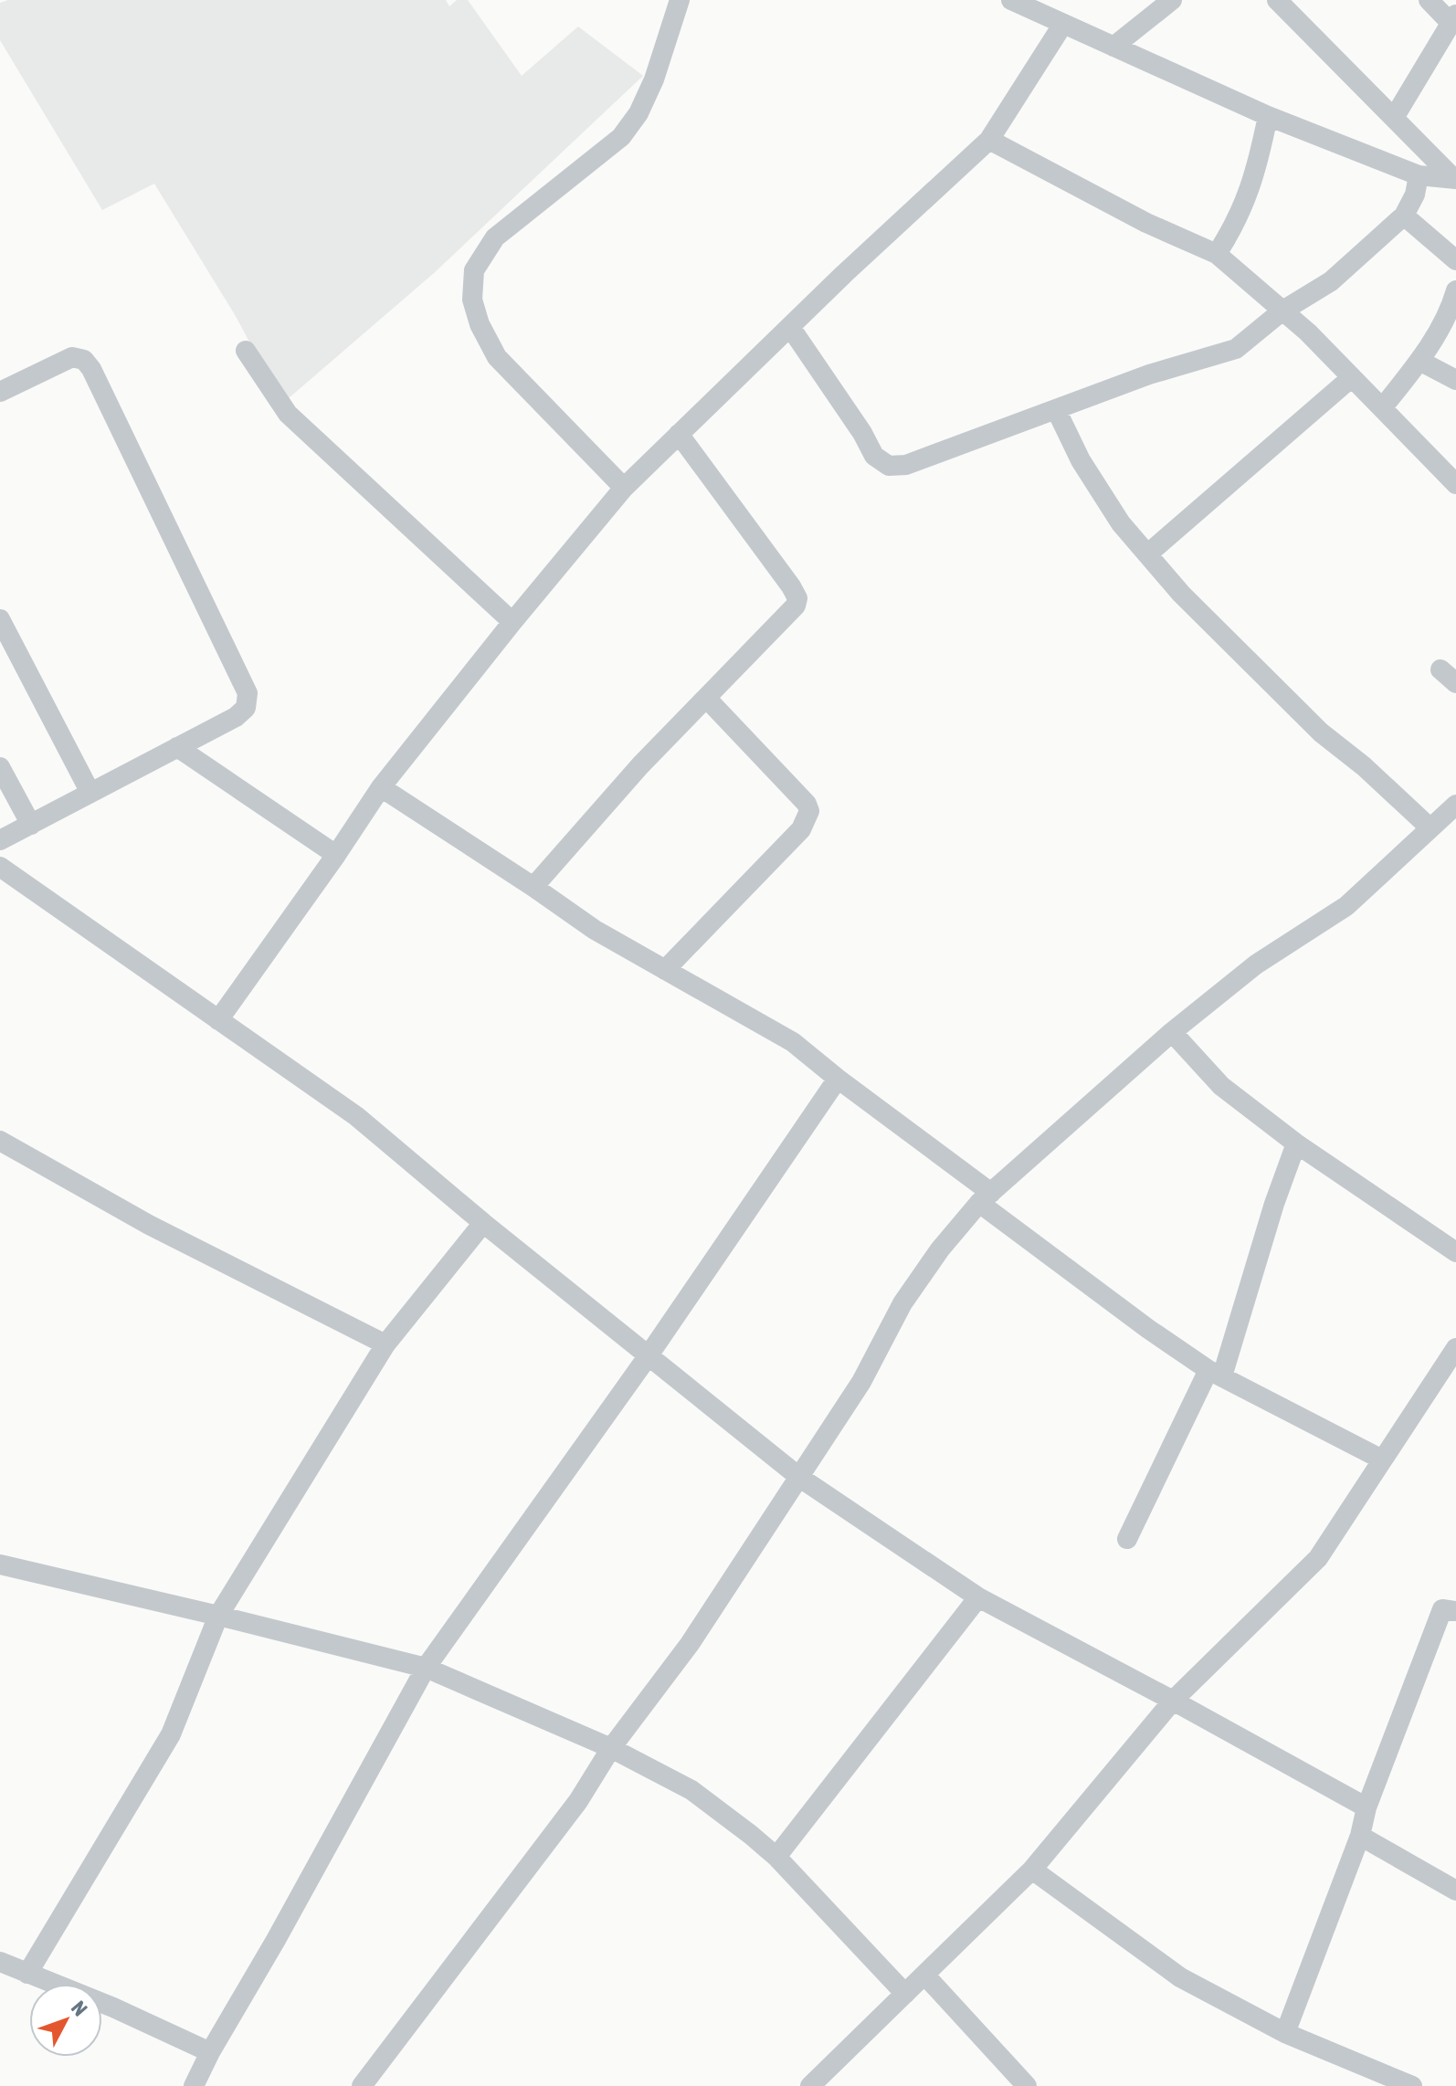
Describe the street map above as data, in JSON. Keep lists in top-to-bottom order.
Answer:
{
  "north": "top right"
}
